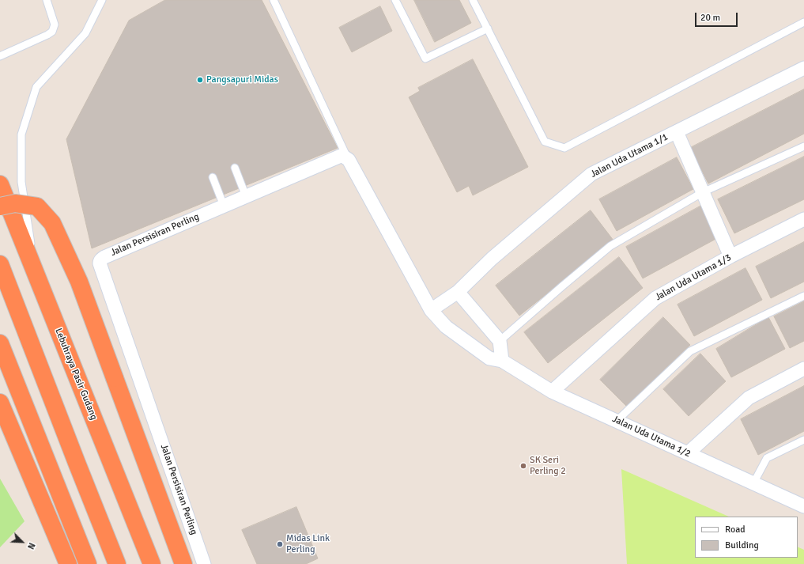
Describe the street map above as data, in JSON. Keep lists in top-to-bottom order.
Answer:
{
  "streets": {
    "highway": ["Lebuhraya Pasir Gudang"],
    "street": [
      "Jalan Uda Utama 1/1",
      "Jalan Persisiran Perling",
      "Jalan Uda Utama 1/3",
      "Jalan Uda Utama 1/2"
    ]
  },
  "crossings": [
    ["Jalan Uda Utama 1/1", "Jalan Uda Utama 1/2"],
    ["Jalan Uda Utama 1/3", "Jalan Uda Utama 1/2"]
  ],
  "places": ["Pangsapuri Midas", "SK Seri Perling 2", "Midas Link Perling"],
  "legend": ["Road", "Building"],
  "scale_bar": "20 m",
  "north": "bottom right"
}
